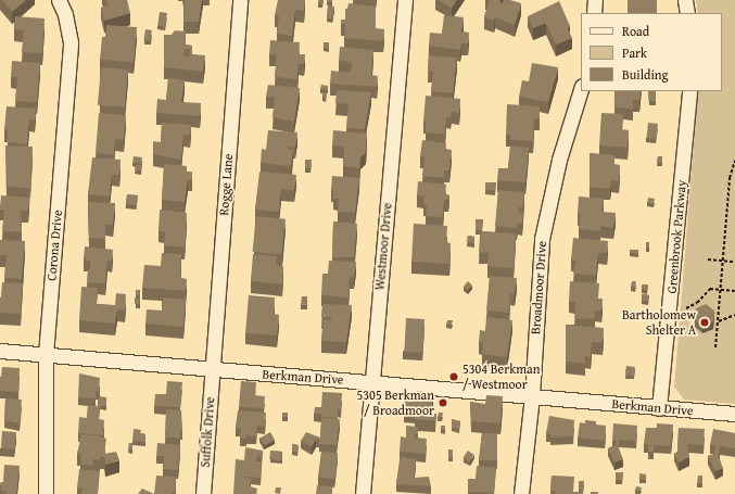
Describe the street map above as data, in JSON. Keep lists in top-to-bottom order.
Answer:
{
  "streets": {
    "street": [
      "Rogge Lane",
      "Greenbrook Parkway",
      "Corona Drive",
      "Westmoor Drive",
      "Broadmoor Drive",
      "Berkman Drive",
      "Suffolk Drive"
    ]
  },
  "crossings": [
    ["Rogge Lane", "Berkman Drive"],
    ["Rogge Lane", "Suffolk Drive"],
    ["Greenbrook Parkway", "Berkman Drive"],
    ["Corona Drive", "Berkman Drive"],
    ["Westmoor Drive", "Berkman Drive"],
    ["Broadmoor Drive", "Berkman Drive"],
    ["Berkman Drive", "Suffolk Drive"]
  ],
  "places": ["Bartholomew Shelter A", "5304 Berkman / Westmoor", "5305 Berkman / Broadmoor"],
  "legend": ["Road", "Park", "Building"]
}
